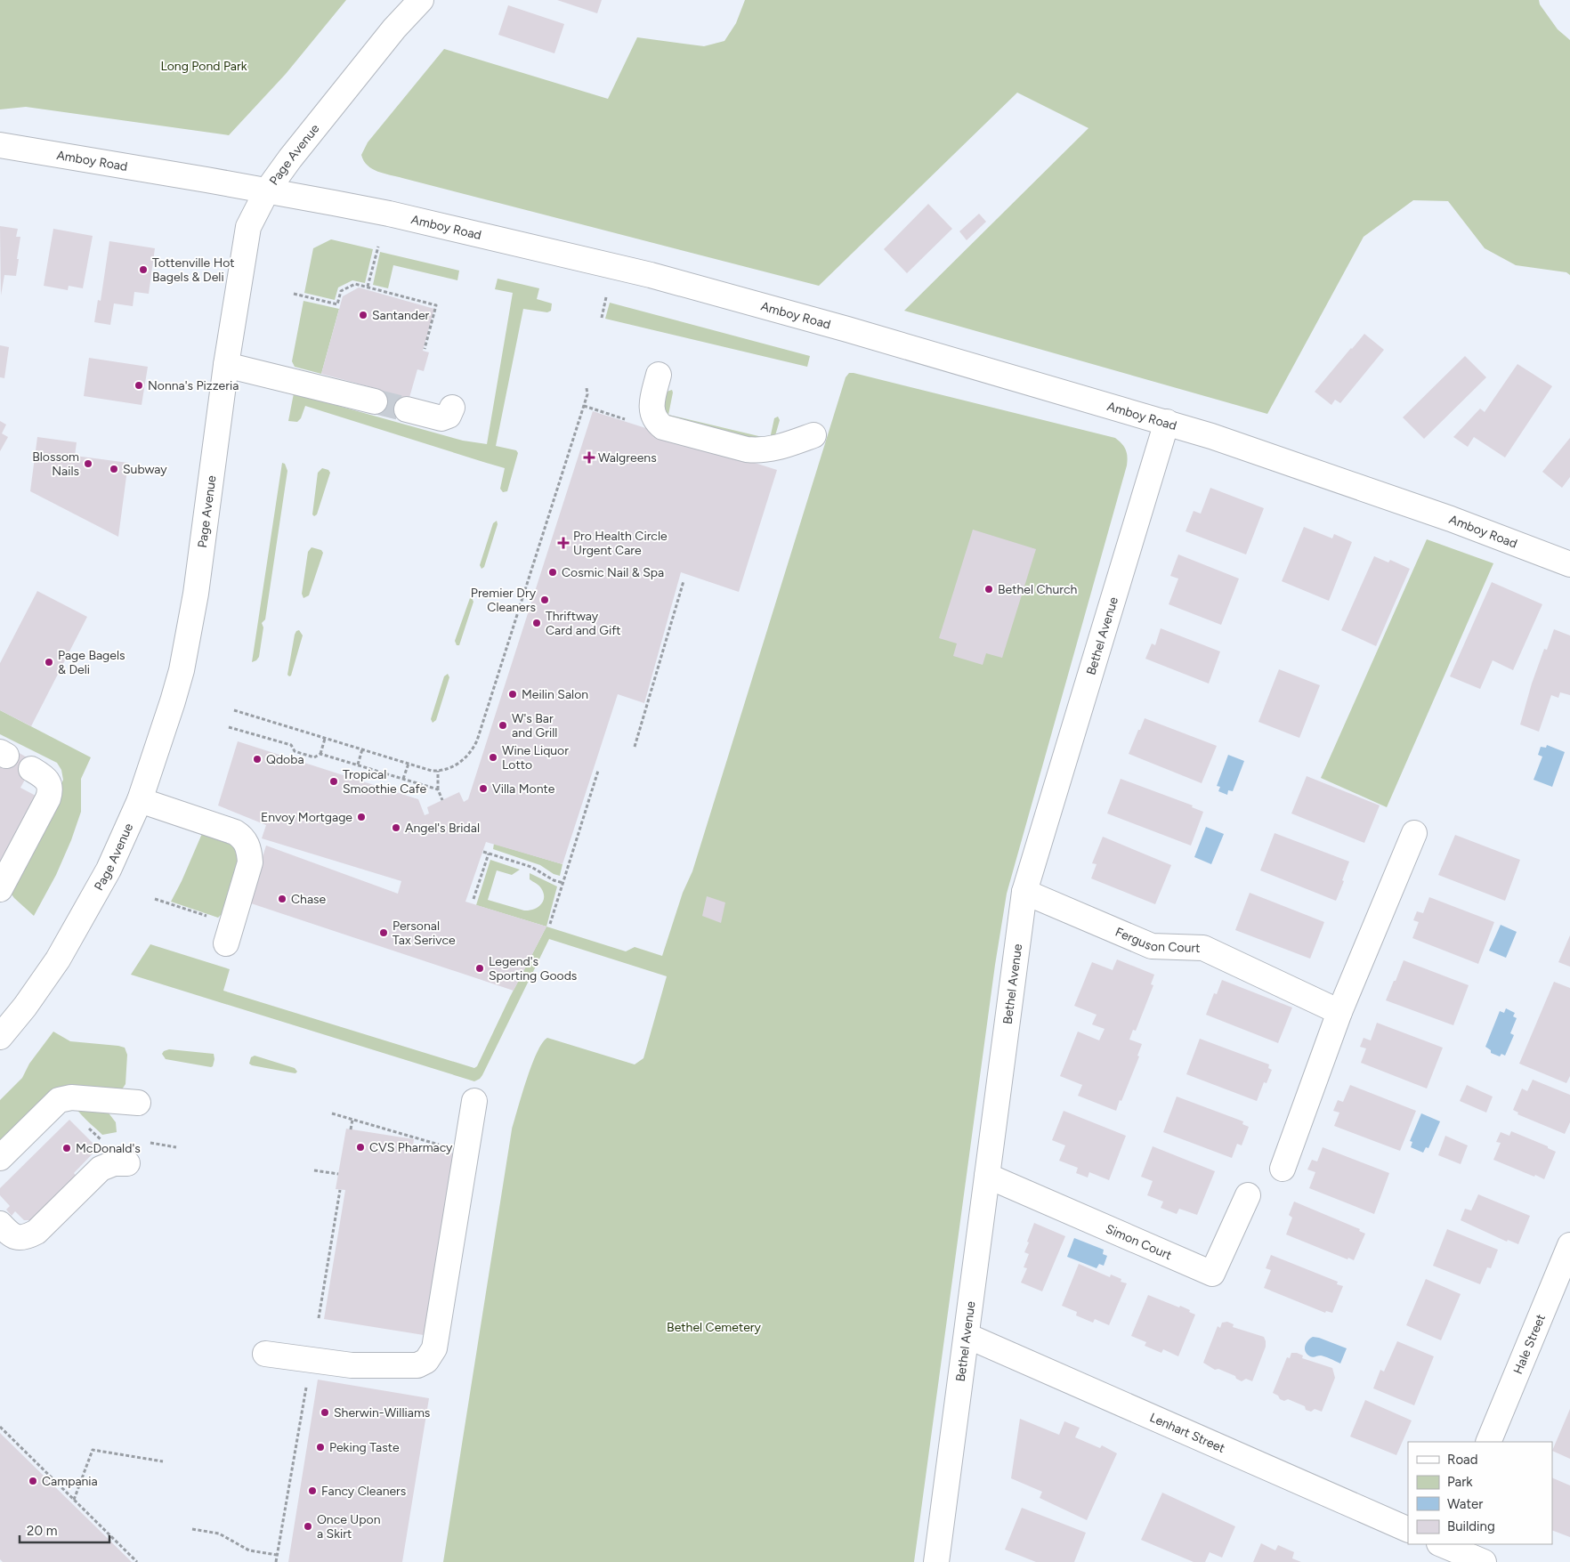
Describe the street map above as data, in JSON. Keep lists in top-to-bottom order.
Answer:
{
  "streets": {
    "street": [
      "Page Avenue",
      "Amboy Road",
      "Bethel Avenue",
      "Ferguson Court",
      "Simon Court",
      "Hale Street",
      "Lenhart Street"
    ]
  },
  "crossings": [
    ["Page Avenue", "Amboy Road"],
    ["Amboy Road", "Bethel Avenue"],
    ["Bethel Avenue", "Ferguson Court"],
    ["Bethel Avenue", "Simon Court"],
    ["Bethel Avenue", "Lenhart Street"]
  ],
  "parks": ["Long Pond Park", "Bethel Cemetery"],
  "places": {
    "other": [
      "Tottenville Hot Bagels & Deli",
      "Santander",
      "Nonna's Pizzeria",
      "Blossom Nails",
      "Subway",
      "Cosmic Nail & Spa",
      "Bethel Church",
      "Premier Dry Cleaners",
      "Thriftway Card and Gift",
      "Page Bagels & Deli",
      "Meilin Salon",
      "W's Bar and Grill",
      "Wine Liquor Lotto",
      "Qdoba",
      "Tropical Smoothie Cafe",
      "Villa Monte",
      "Envoy Mortgage",
      "Angel's Bridal",
      "Chase",
      "Personal Tax Serivce",
      "Legend's Sporting Goods",
      "CVS Pharmacy",
      "McDonald's",
      "Sherwin-Williams",
      "Peking Taste",
      "Campania",
      "Fancy Cleaners",
      "Once Upon a Skirt"
    ],
    "health": ["Walgreens", "Pro Health Circle Urgent Care"]
  },
  "legend": [
    "Road",
    "Park",
    "Water",
    "Building"
  ],
  "scale_bar": "20 m"
}
